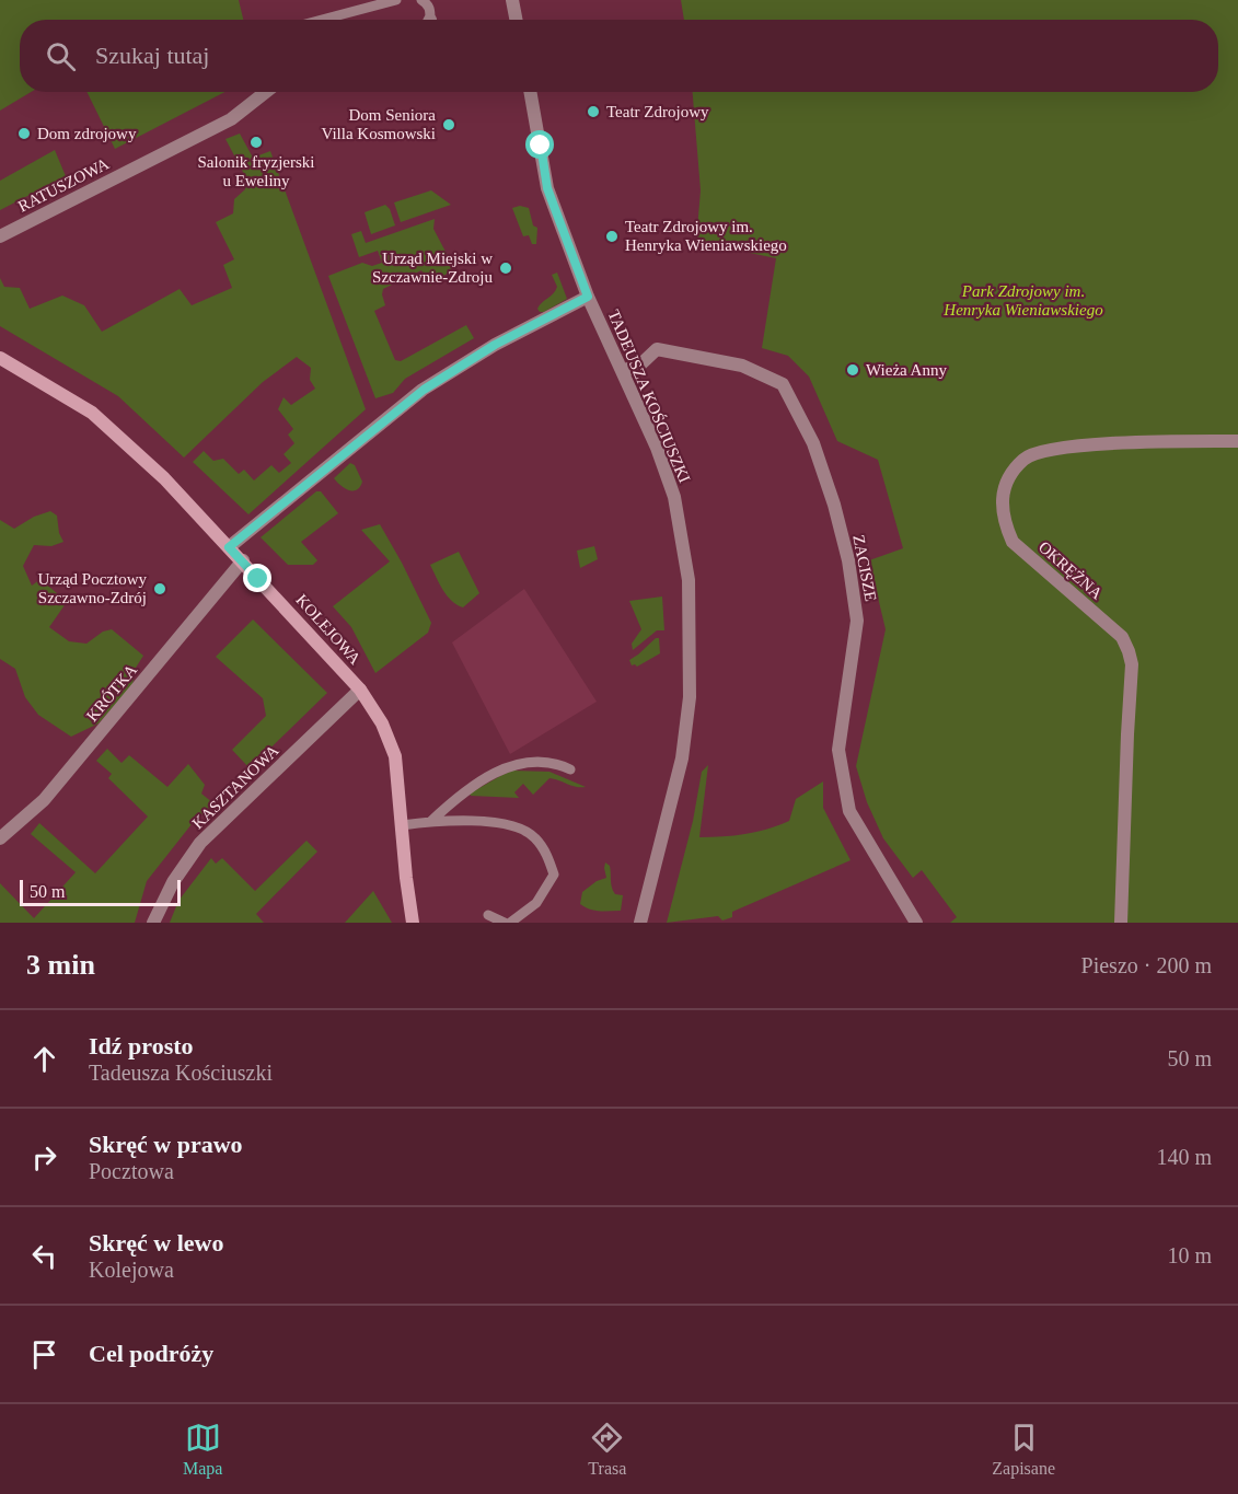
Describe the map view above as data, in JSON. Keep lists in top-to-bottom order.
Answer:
{
  "streets": {
    "street": [
      "RATUSZOWA",
      "TADEUSZA KOŚCIUSZKI",
      "ZACISZE",
      "OKRĘŻNA",
      "KOLEJOWA",
      "KRÓTKA",
      "KASZTANOWA"
    ]
  },
  "crossings": [
    ["TADEUSZA KOŚCIUSZKI", "ZACISZE"],
    ["KOLEJOWA", "KRÓTKA"],
    ["KOLEJOWA", "KASZTANOWA"]
  ],
  "parks": ["Park Zdrojowy im. Henryka Wieniawskiego"],
  "places": [
    "Teatr Zdrojowy",
    "Dom Seniora Villa Kosmowski",
    "Dom zdrojowy",
    "Salonik fryzjerski u Eweliny",
    "Teatr Zdrojowy im. Henryka Wieniawskiego",
    "Urząd Miejski w Szczawnie-Zdroju",
    "Wieża Anny",
    "Urząd Pocztowy Szczawno-Zdrój"
  ],
  "scale_bar": "50 m",
  "page": {
    "search": "Szukaj tutaj",
    "scale": "50 m",
    "heading": ["3 min", "Pieszo · 200 m"],
    "list": [
      ["Idź prosto", "Tadeusza Kościuszki", "50 m"],
      ["Skręć w prawo", "Pocztowa", "140 m"],
      ["Skręć w lewo", "Kolejowa", "10 m"],
      "Cel podróży"
    ],
    "nav": ["Mapa", "Trasa", "Zapisane"]
  }
}
